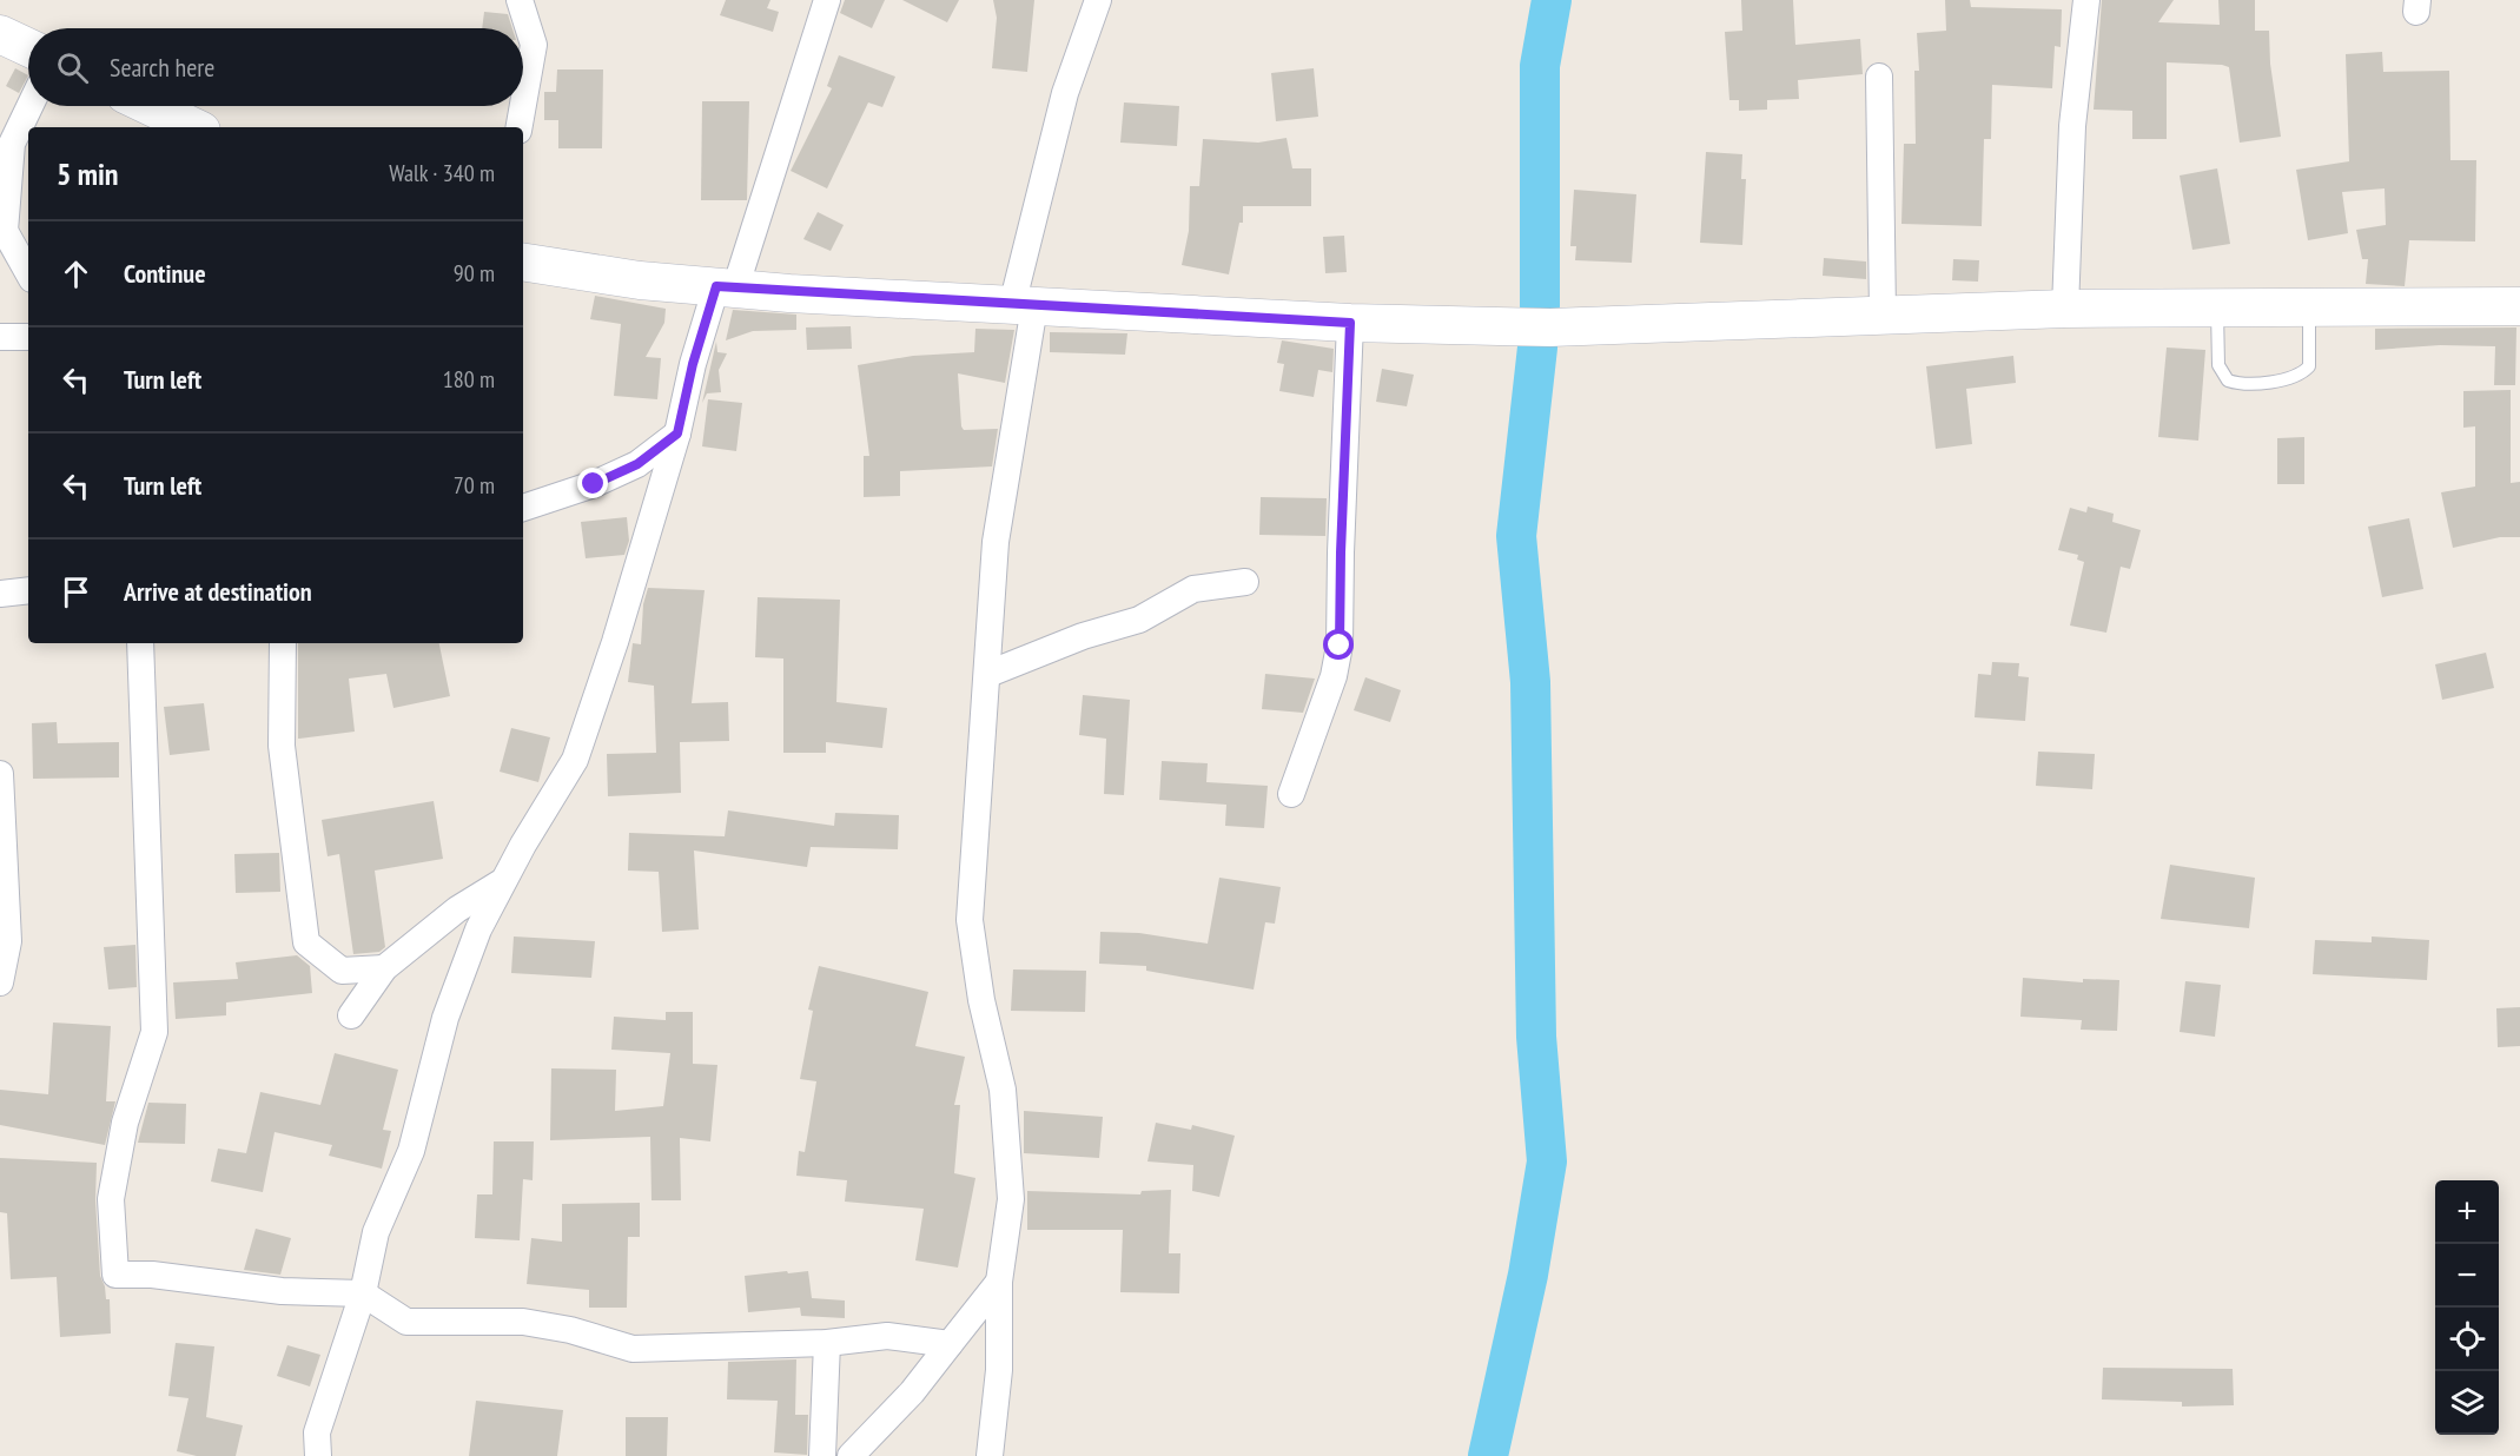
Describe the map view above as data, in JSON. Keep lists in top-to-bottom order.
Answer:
{
  "page": {
    "search": "Search here",
    "heading": ["5 min", "Walk · 340 m"],
    "list": [
      ["Continue", "90 m"],
      ["Turn left", "180 m"],
      ["Turn left", "70 m"],
      "Arrive at destination"
    ],
    "map_buttons": ["+", "−"]
  }
}
